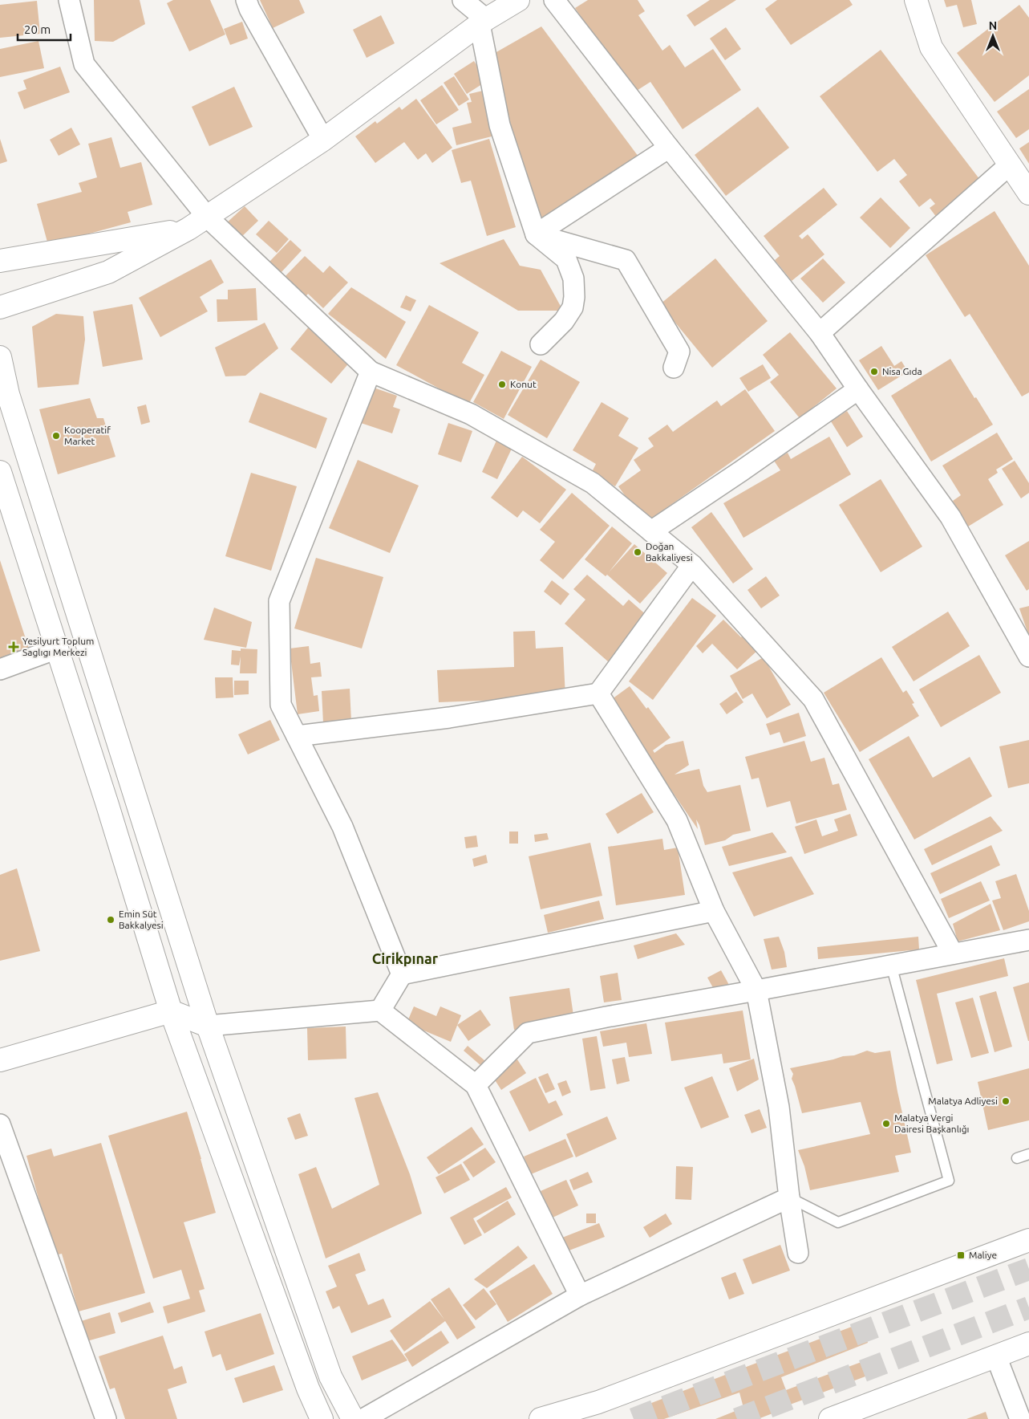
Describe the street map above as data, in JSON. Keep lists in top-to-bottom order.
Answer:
{
  "districts": ["Cirikpınar"],
  "places": {
    "other": [
      "Nisa Gıda",
      "Konut",
      "Kooperatif Market",
      "Doğan Bakkaliyesi",
      "Emin Süt Bakkalyesi",
      "Malatya Adliyesi",
      "Malatya Vergi Dairesi Başkanlığı"
    ],
    "health": ["Yesilyurt Toplum Saglıgı Merkezi"],
    "transit": ["Maliye"]
  },
  "scale_bar": "20 m",
  "north": "top"
}
